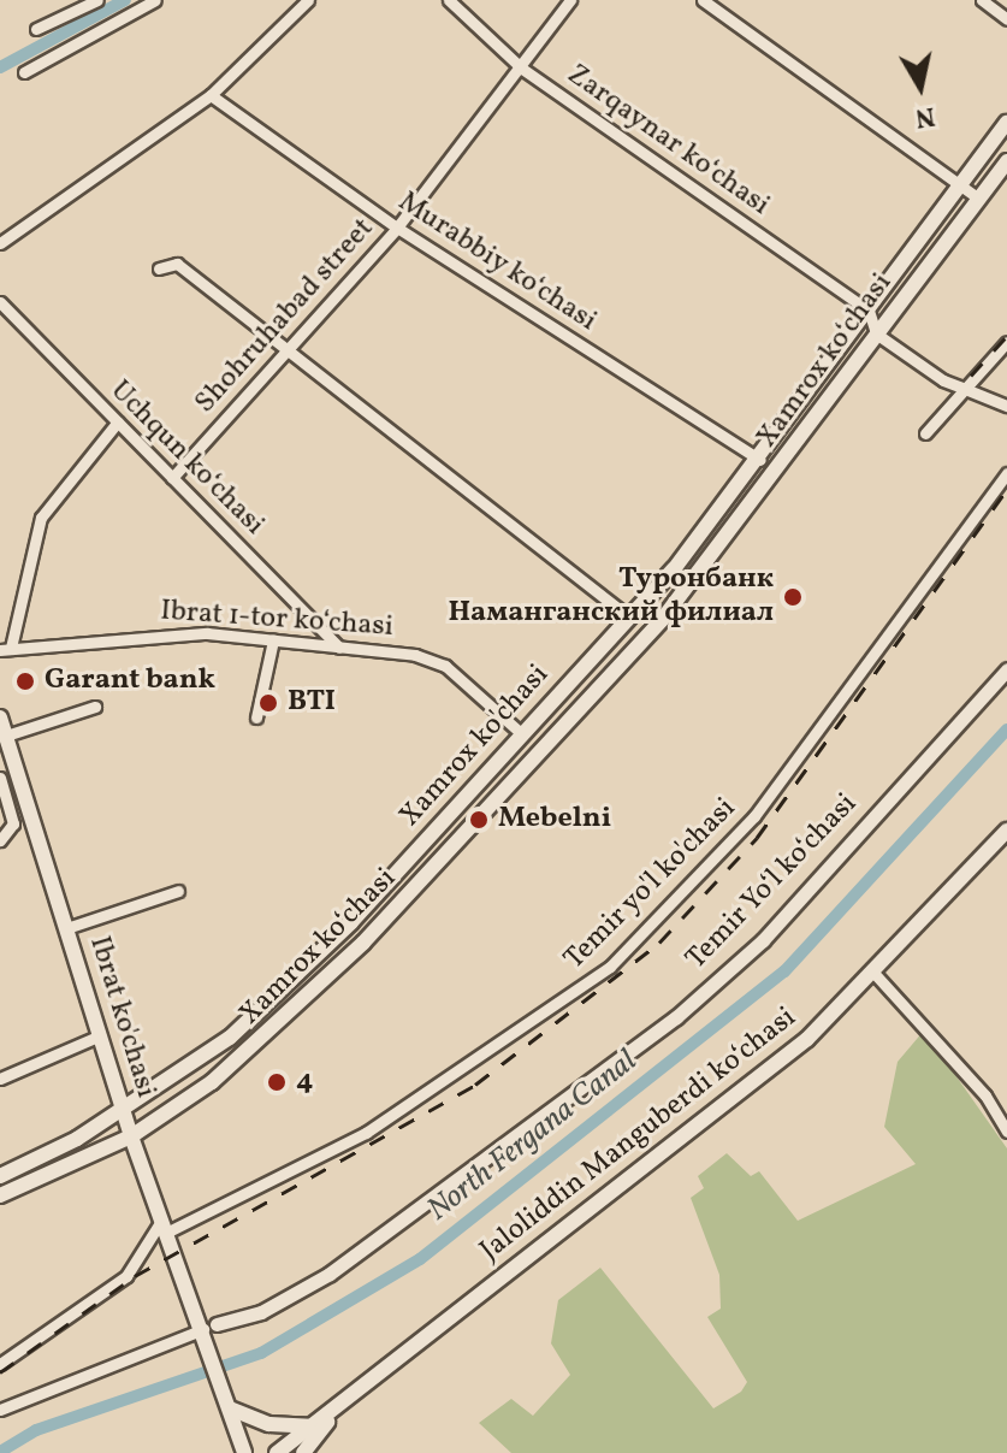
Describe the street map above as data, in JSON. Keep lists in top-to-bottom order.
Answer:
{
  "streets": {
    "main road": [
      "Xamrox koʻchasi",
      "Xamrox ko'chasi",
      "Ibrat ko'chasi",
      "Jaloliddin Manguberdi koʻchasi"
    ],
    "street": [
      "Zarqaynar ko‘chasi",
      "Murabbiy ko‘chasi",
      "Shohruhabad street",
      "Uchqun koʻchasi",
      "Ibrat 1-tor koʻchasi",
      "Temir Yoʻl koʻchasi",
      "Temir yo'l ko'chasi"
    ]
  },
  "crossings": [
    ["Zarqaynar ko‘chasi", "Shohruhabad street"],
    ["Zarqaynar ko‘chasi", "Xamrox ko'chasi"],
    ["Murabbiy ko‘chasi", "Shohruhabad street"],
    ["Murabbiy ko‘chasi", "Xamrox ko'chasi"],
    ["Shohruhabad street", "Uchqun koʻchasi"],
    ["Xamrox koʻchasi", "Ibrat ko'chasi"],
    ["Uchqun koʻchasi", "Ibrat 1-tor koʻchasi"],
    ["Ibrat 1-tor koʻchasi", "Xamrox ko'chasi"],
    ["Xamrox ko'chasi", "Ibrat ko'chasi"],
    ["Temir Yoʻl koʻchasi", "Ibrat ko'chasi"],
    ["Temir yo'l ko'chasi", "Ibrat ko'chasi"]
  ],
  "water": ["North Fergana Canal"],
  "places": [
    "Туронбанк Наманганский филиал",
    "Garant bank",
    "BTI",
    "Mebelni",
    "4"
  ],
  "north": "bottom"
}
